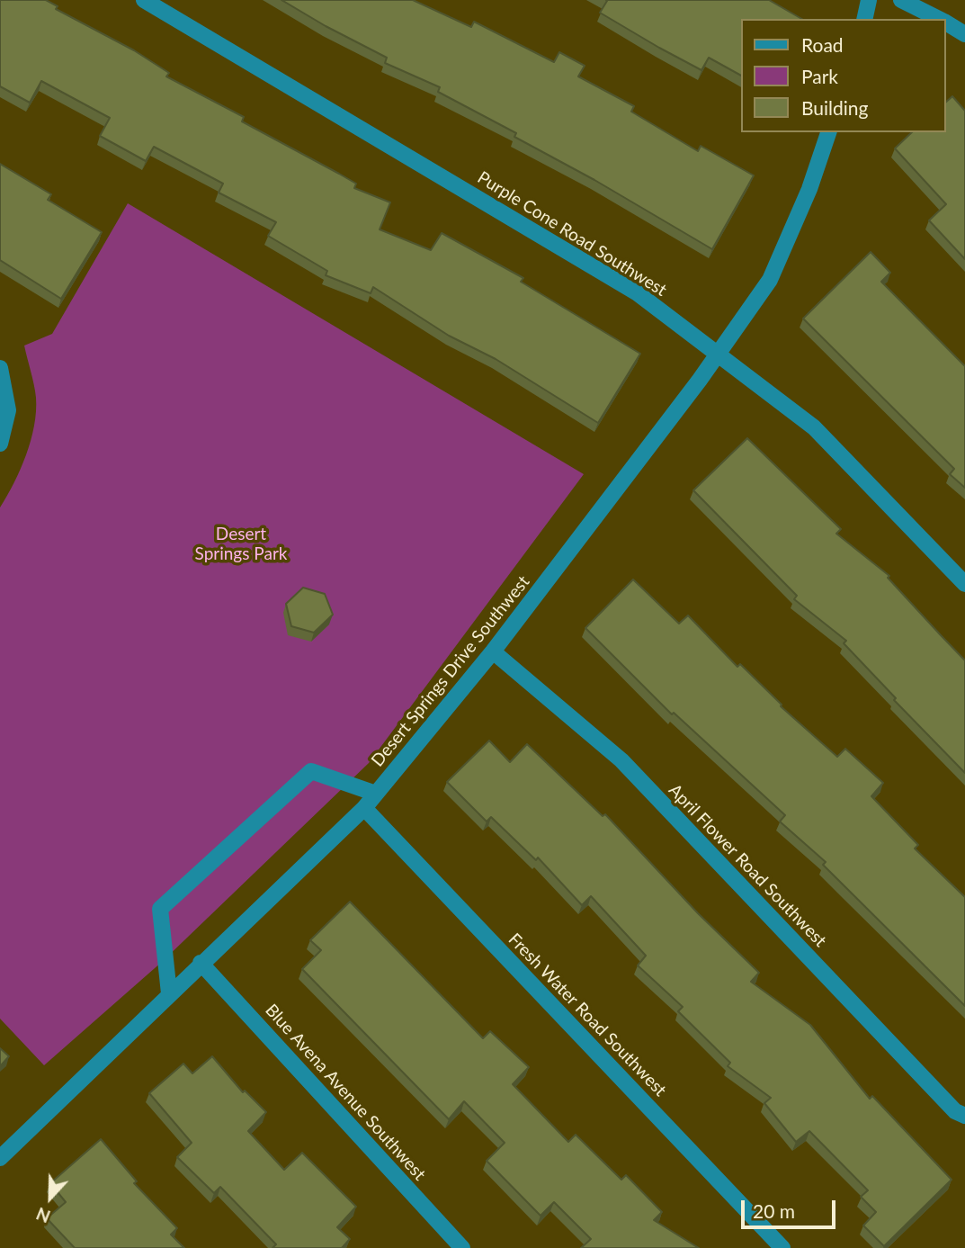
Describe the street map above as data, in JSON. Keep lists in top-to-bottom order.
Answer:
{
  "streets": {
    "street": [
      "Purple Cone Road Southwest",
      "Desert Springs Drive Southwest",
      "April Flower Road Southwest",
      "Fresh Water Road Southwest",
      "Blue Avena Avenue Southwest"
    ]
  },
  "crossings": [
    ["Purple Cone Road Southwest", "Desert Springs Drive Southwest"],
    ["Desert Springs Drive Southwest", "April Flower Road Southwest"],
    ["Desert Springs Drive Southwest", "Fresh Water Road Southwest"],
    ["Desert Springs Drive Southwest", "Blue Avena Avenue Southwest"]
  ],
  "parks": ["Desert Springs Park"],
  "legend": ["Road", "Park", "Building"],
  "scale_bar": "20 m",
  "north": "bottom"
}
